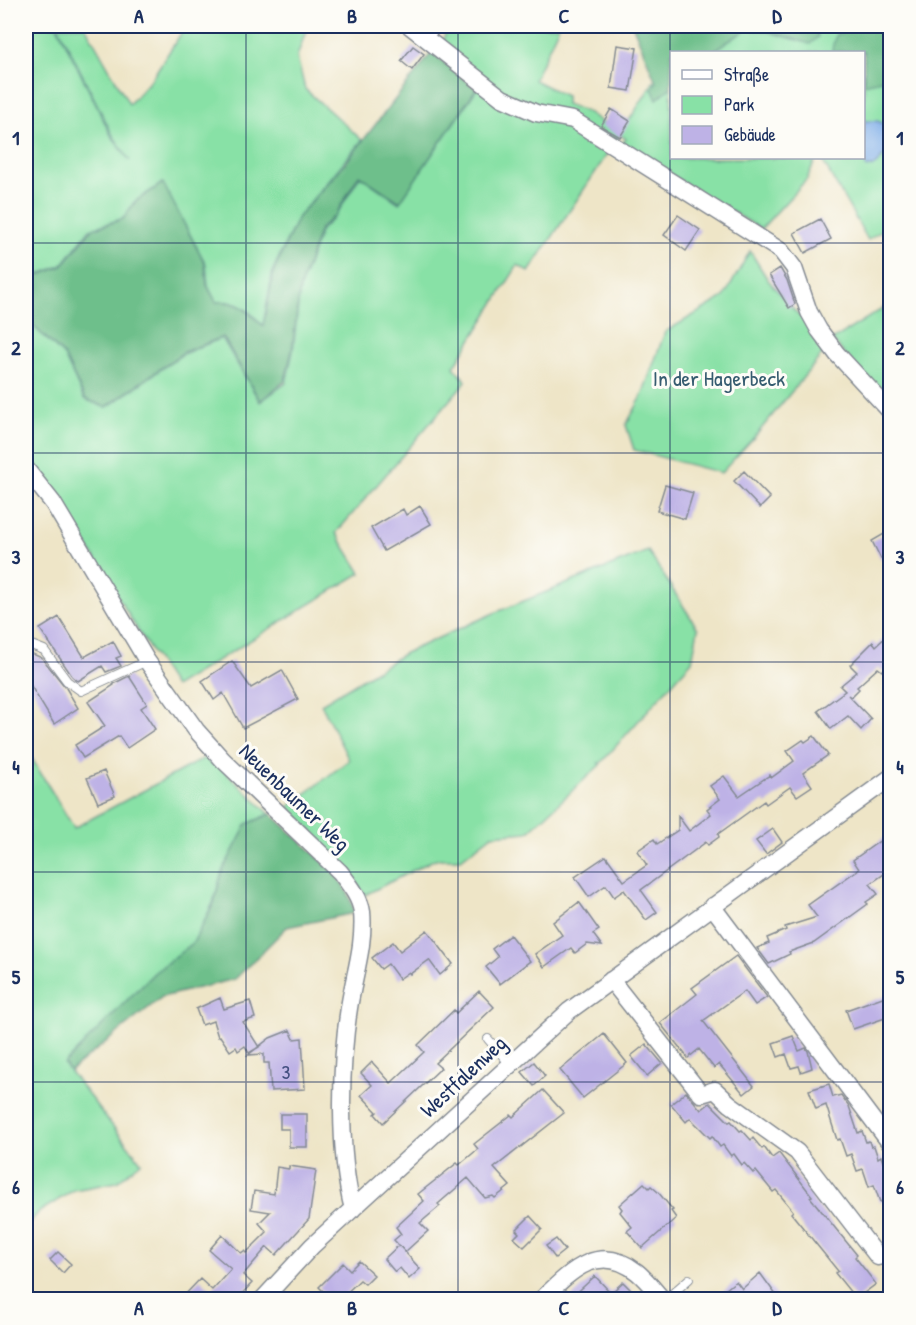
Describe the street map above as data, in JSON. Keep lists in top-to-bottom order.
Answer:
{
  "streets": {
    "street": ["Neuenbaumer Weg", "Westfalenweg"]
  },
  "crossings": [
    ["Neuenbaumer Weg", "Westfalenweg"]
  ],
  "parks": ["In der Hagerbeck"],
  "house_numbers": ["3"],
  "legend": ["Straße", "Park", "Gebäude"],
  "grid": {
    "columns": [
      "A",
      "B",
      "C",
      "D"
    ],
    "rows": [
      "1",
      "2",
      "3",
      "4",
      "5",
      "6"
    ]
  }
}
